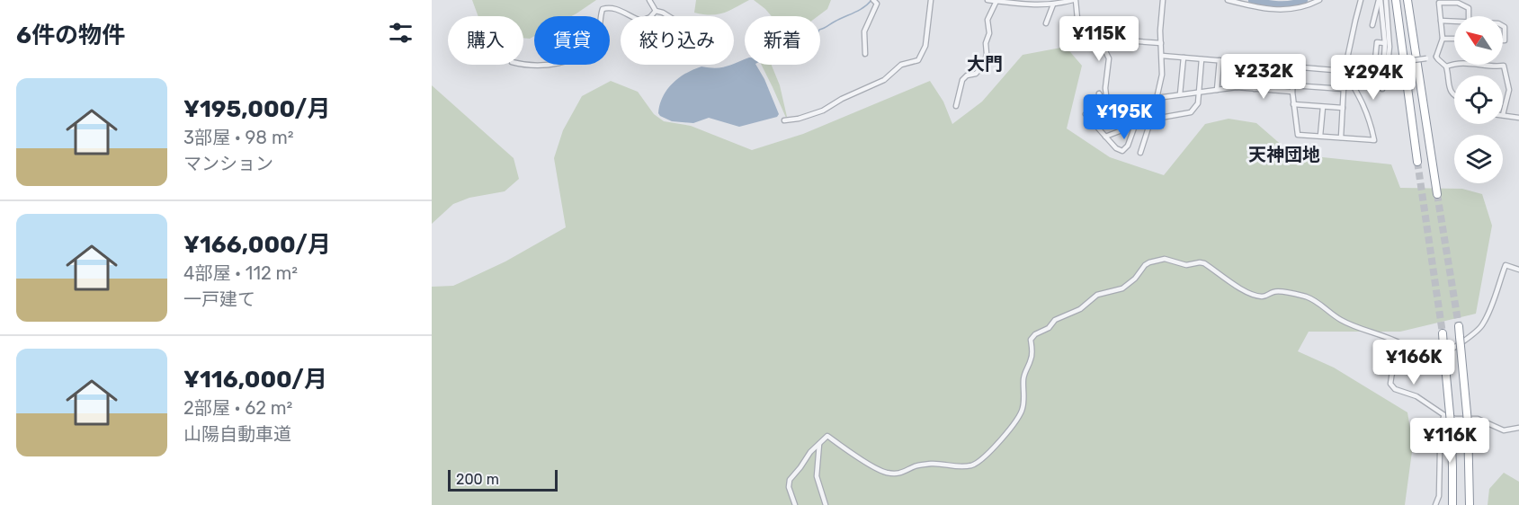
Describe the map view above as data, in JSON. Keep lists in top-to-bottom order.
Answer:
{
  "districts": ["大門", "天神団地"],
  "scale_bar": "200 m",
  "north": "top left",
  "page": {
    "heading": "6件の物件",
    "price": [
      "¥115K",
      "¥232K",
      "¥294K",
      "¥195K",
      "¥166K",
      "¥116K"
    ],
    "chip": [
      "購入",
      "賃貸",
      "絞り込み",
      "新着"
    ],
    "list": [
      {
        "name": "¥195,000/月",
        "note": "3部屋 · 98 m² · マンション"
      },
      {
        "name": "¥166,000/月",
        "note": "4部屋 · 112 m² · 一戸建て"
      },
      {
        "name": "¥116,000/月",
        "note": "2部屋 · 62 m² · 山陽自動車道"
      }
    ],
    "scale": "200 m"
  }
}
